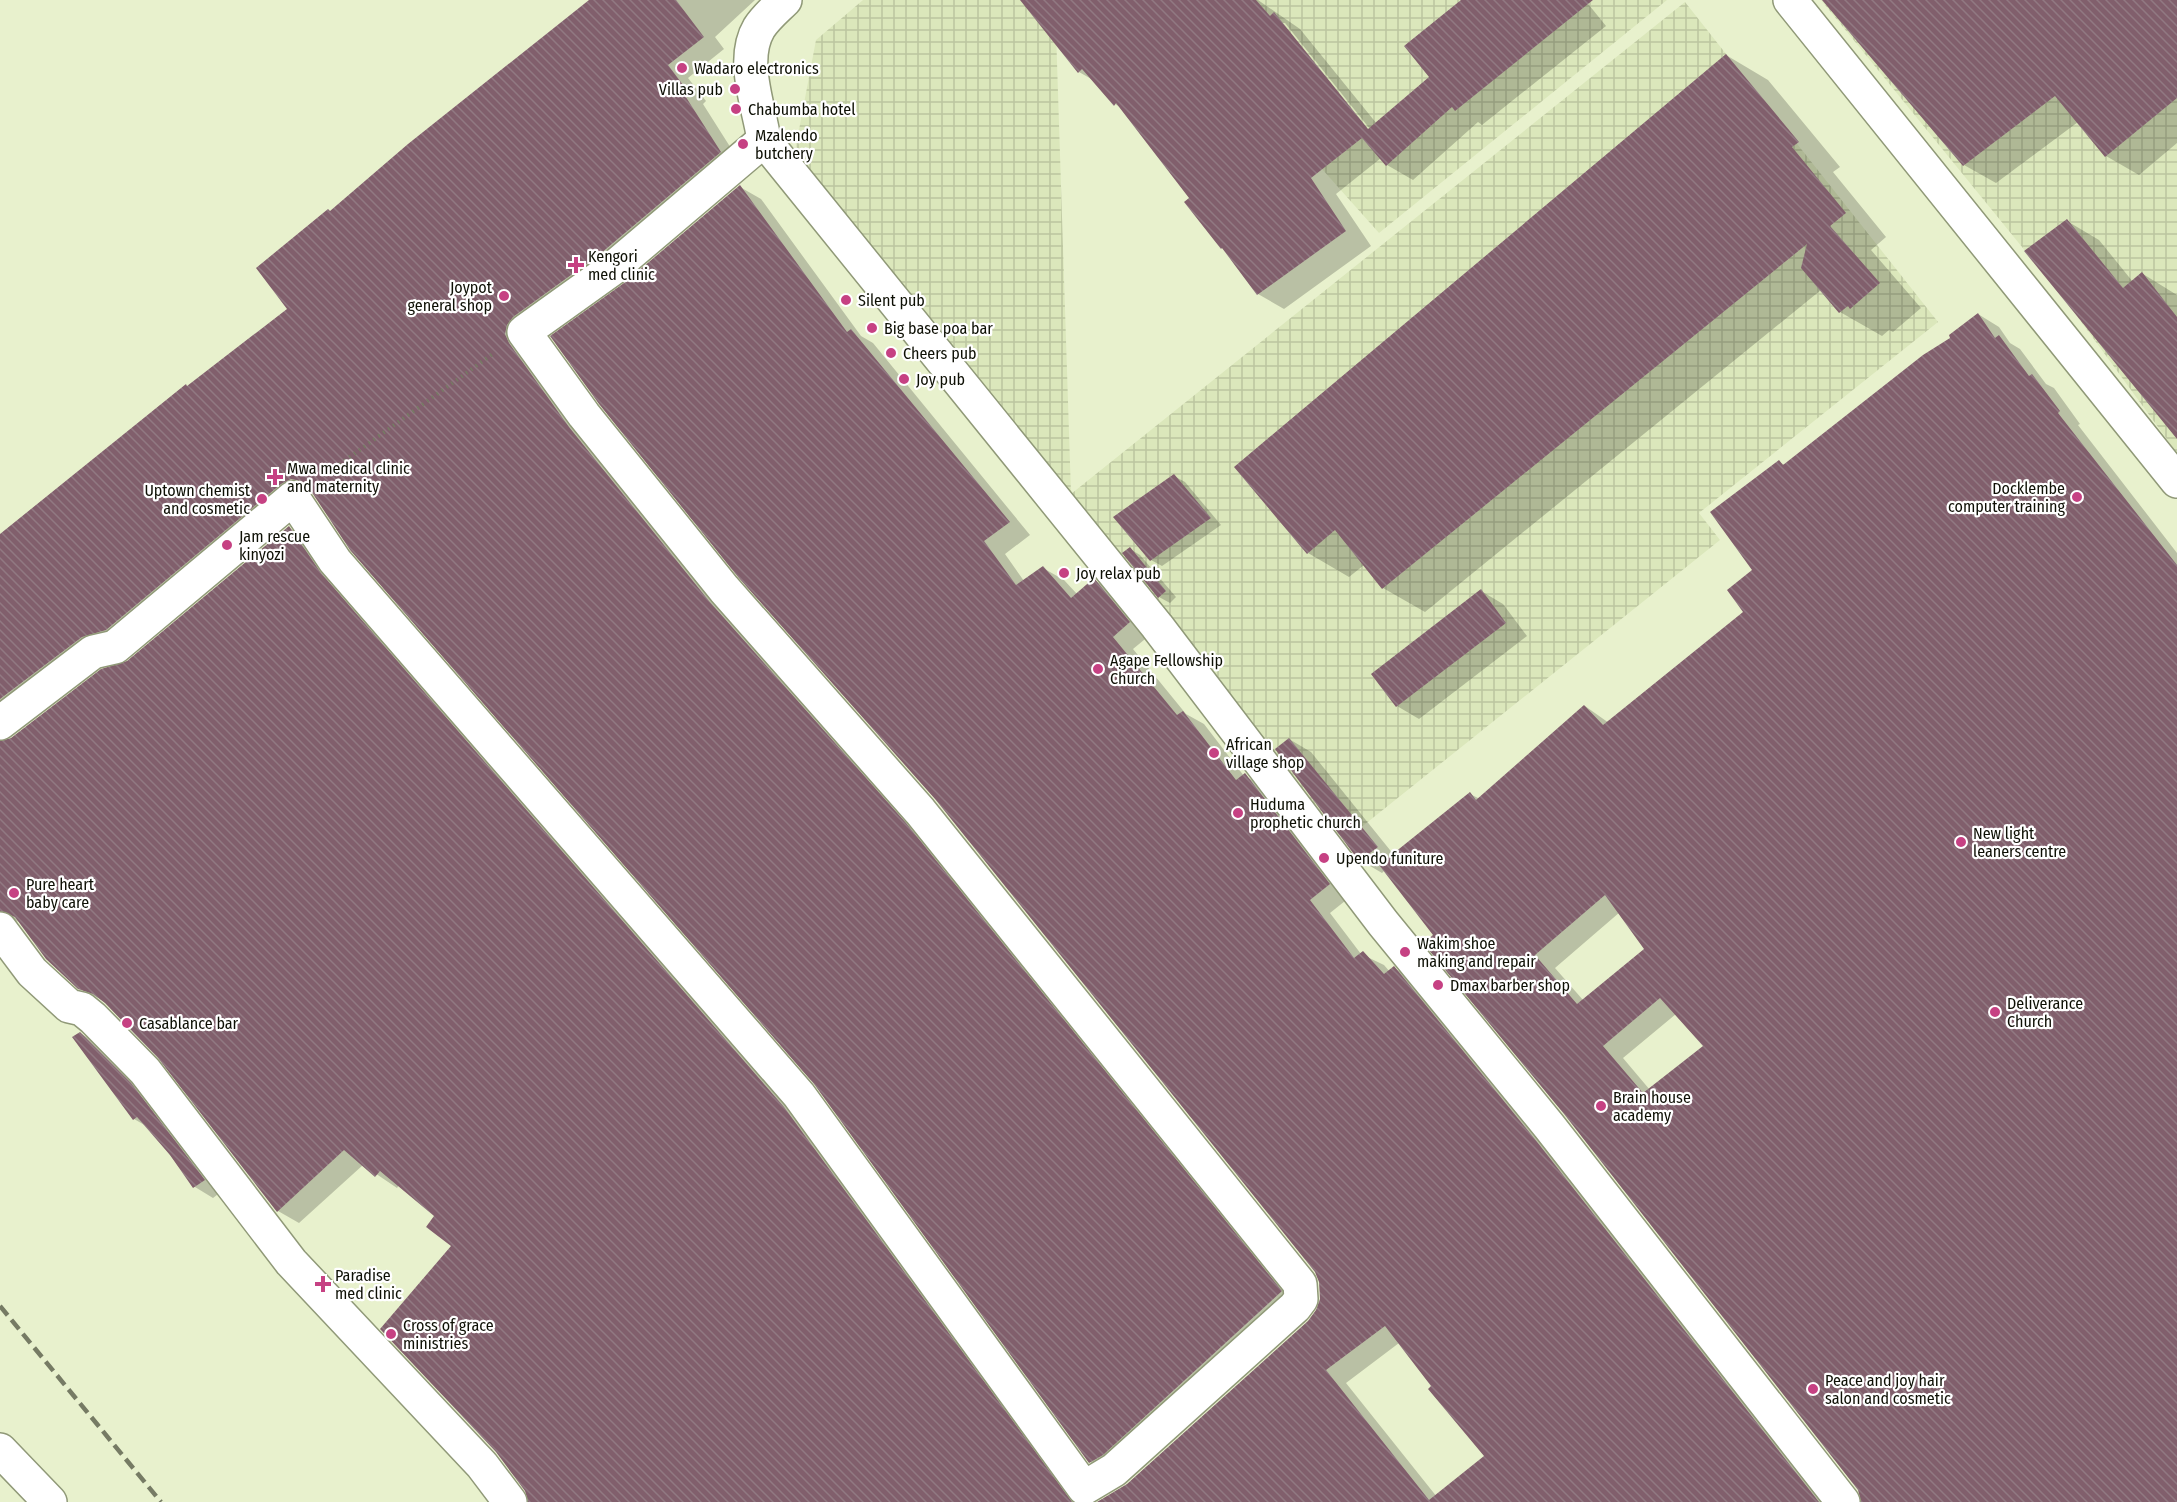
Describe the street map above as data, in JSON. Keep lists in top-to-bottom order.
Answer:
{
  "places": {
    "other": [
      "Wadaro electronics",
      "Villas pub",
      "Chabumba hotel",
      "Mzalendo butchery",
      "Joypot general shop",
      "Silent pub",
      "Big base poa bar",
      "Cheers pub",
      "Joy pub",
      "Docklembe computer training",
      "Uptown chemist and cosmetic",
      "Jam rescue kinyozi",
      "Joy relax pub",
      "Agape Fellowship Church",
      "African village shop",
      "Huduma prophetic church",
      "New light leaners centre",
      "Upendo funiture",
      "Pure heart baby care",
      "Wakim shoe making and repair",
      "Dmax barber shop",
      "Deliverance Church",
      "Casablance bar",
      "Brain house academy",
      "Cross of grace ministries",
      "Peace and joy hair salon and cosmetic"
    ],
    "health": ["Kengori med clinic", "Mwa medical clinic and maternity", "Paradise med clinic"]
  }
}
